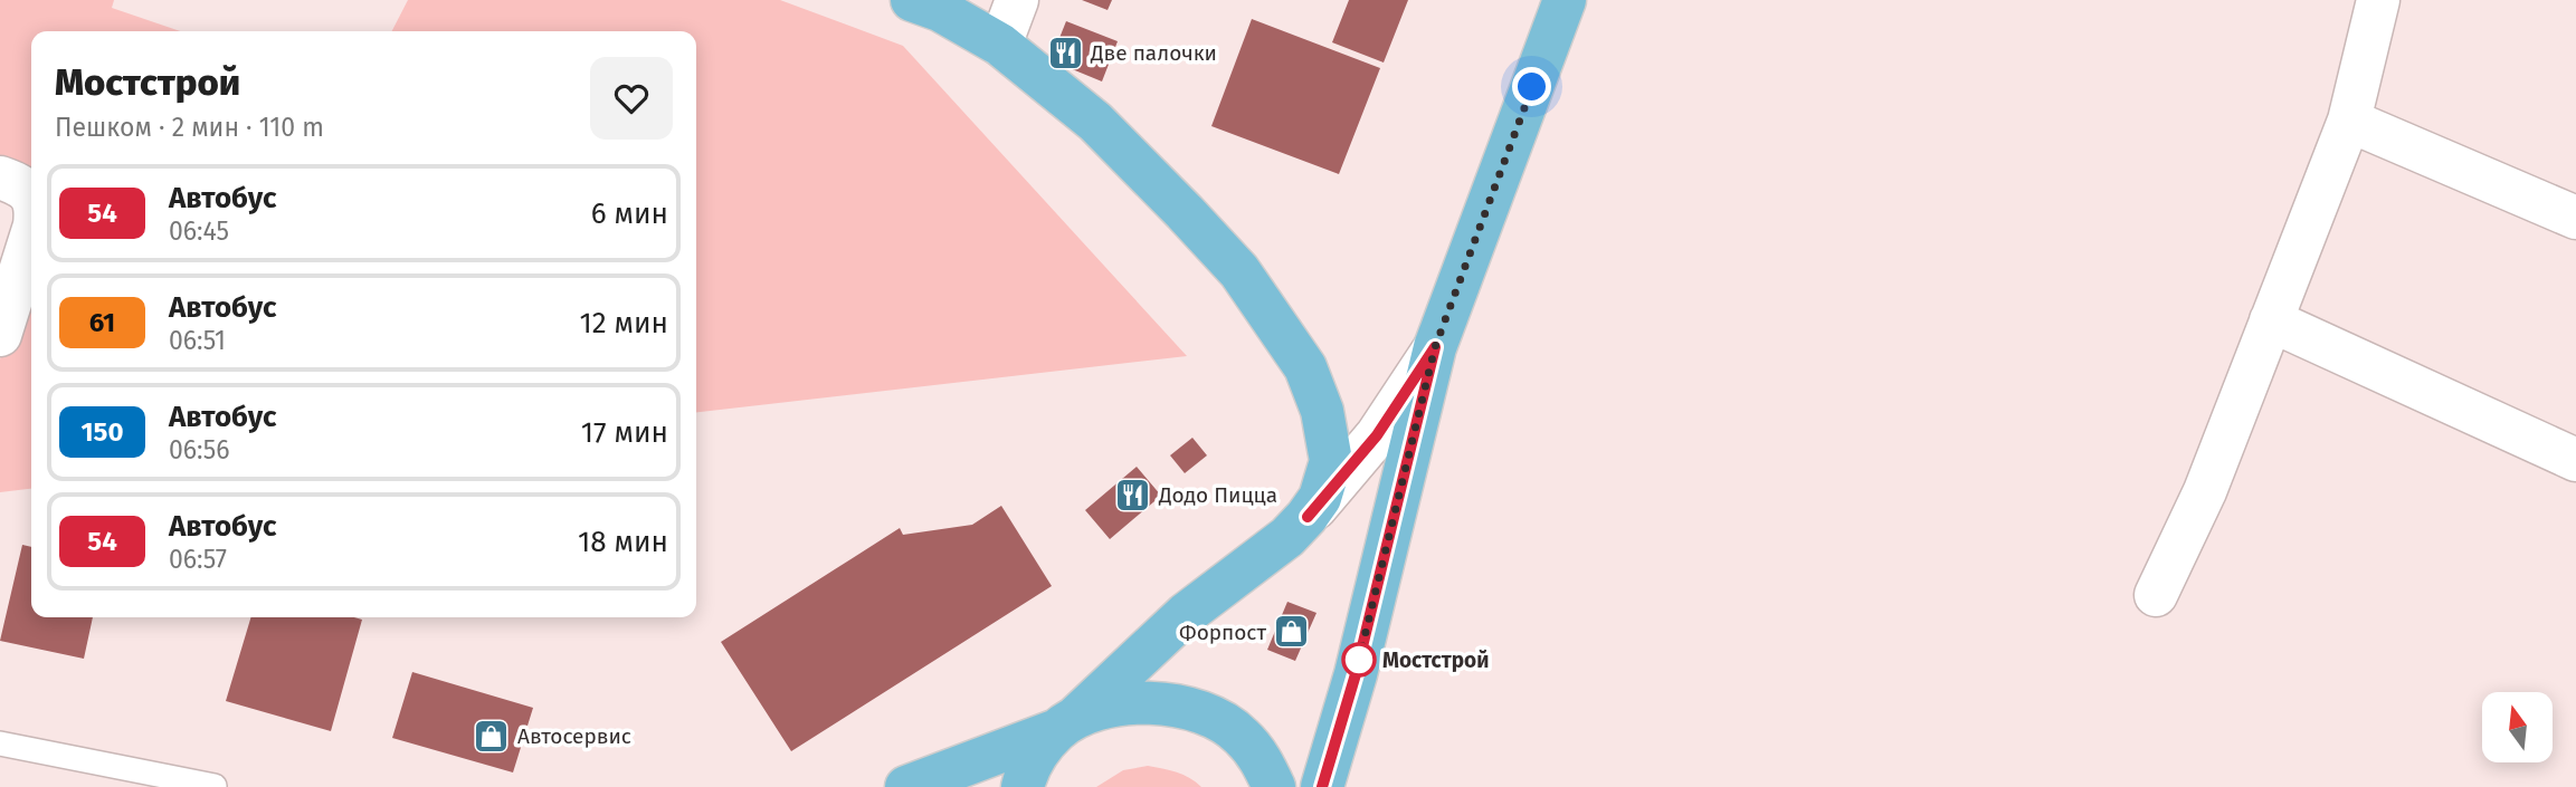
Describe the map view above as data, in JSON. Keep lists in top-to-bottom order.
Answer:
{
  "places": {
    "restaurant": ["Две палочки", "Додо Пицца"],
    "shop": ["Форпост", "Автосервис"],
    "other": ["Мостстрой"]
  },
  "lines": ["bus line 54"],
  "north": "top",
  "page": {
    "heading": ["Мостстрой", "Пешком · 2 мин · 110 m"],
    "list": [
      {
        "mark": "54",
        "name": "Автобус",
        "note": "06:45",
        "value": "6 мин"
      },
      {
        "mark": "61",
        "name": "Автобус",
        "note": "06:51",
        "value": "12 мин"
      },
      {
        "mark": "150",
        "name": "Автобус",
        "note": "06:56",
        "value": "17 мин"
      },
      {
        "mark": "54",
        "name": "Автобус",
        "note": "06:57",
        "value": "18 мин"
      }
    ]
  }
}
